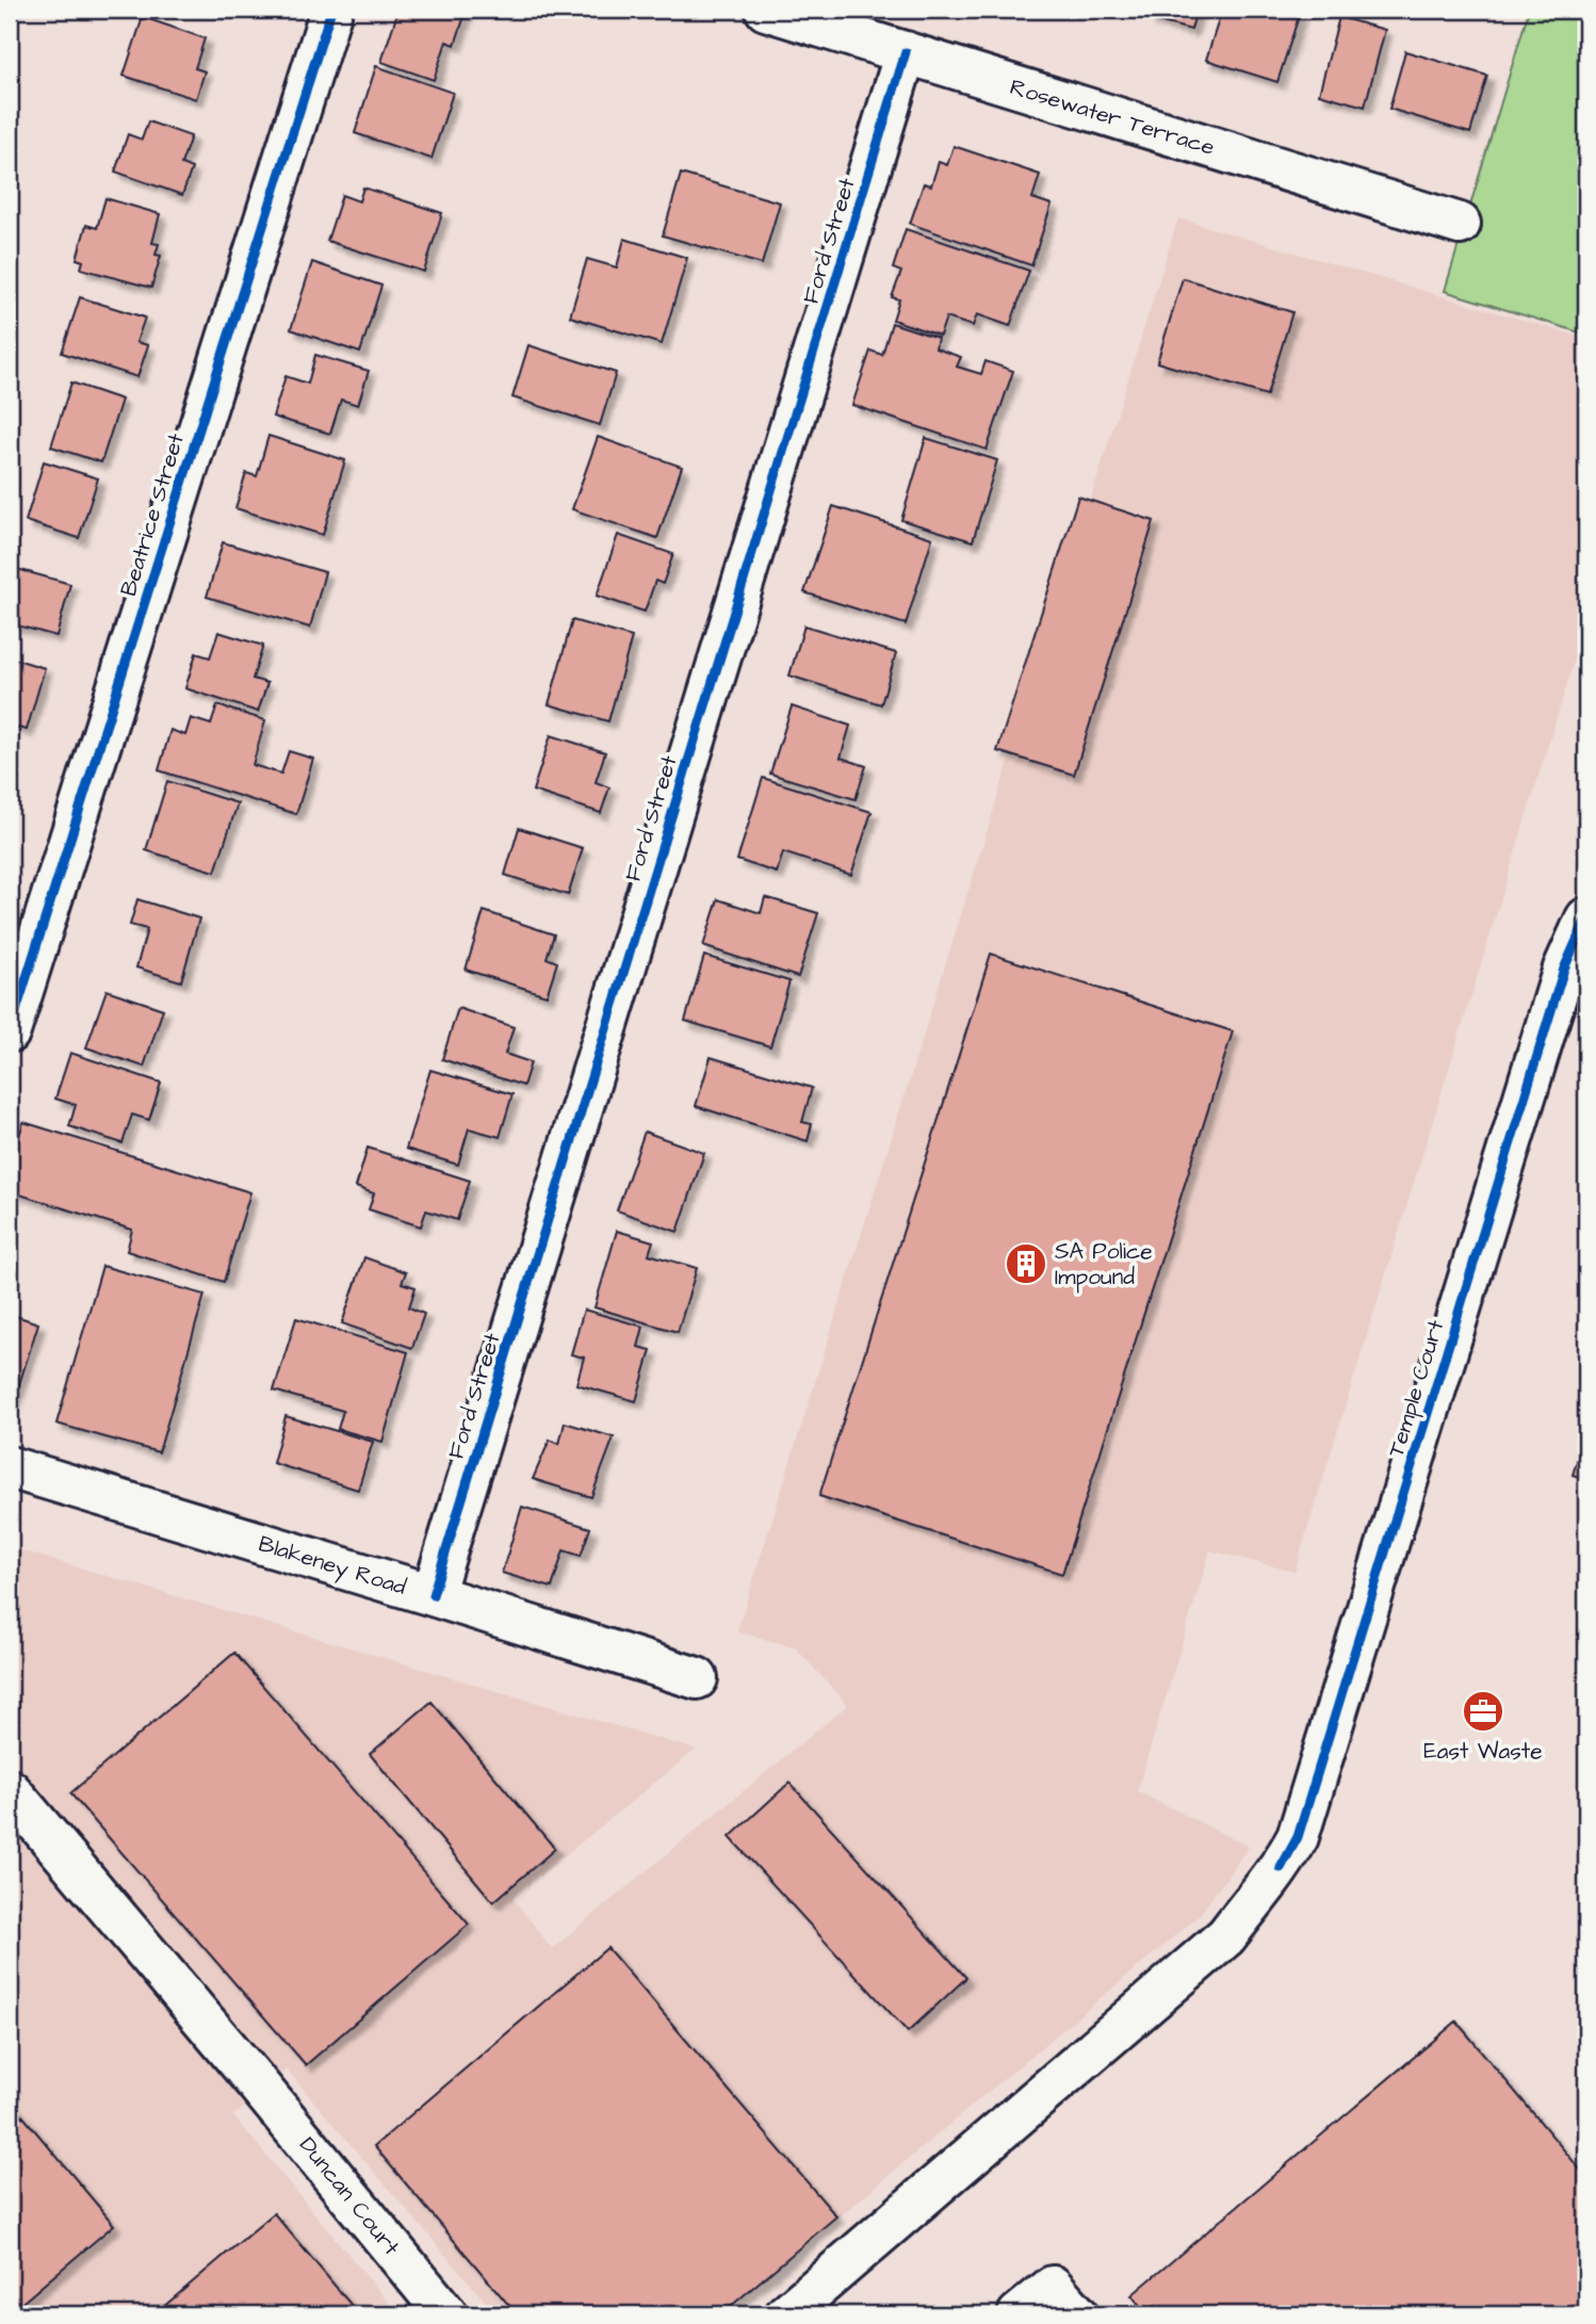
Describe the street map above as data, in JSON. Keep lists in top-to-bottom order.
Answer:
{
  "streets": {
    "street": [
      "Rosewater Terrace",
      "Ford Street",
      "Beatrice Street",
      "Temple Court",
      "Blakeney Road",
      "Duncan Court"
    ]
  },
  "crossings": [
    ["Rosewater Terrace", "Ford Street"],
    ["Ford Street", "Blakeney Road"]
  ],
  "places": {
    "building": ["SA Police Impound"],
    "office": ["East Waste"]
  }
}
